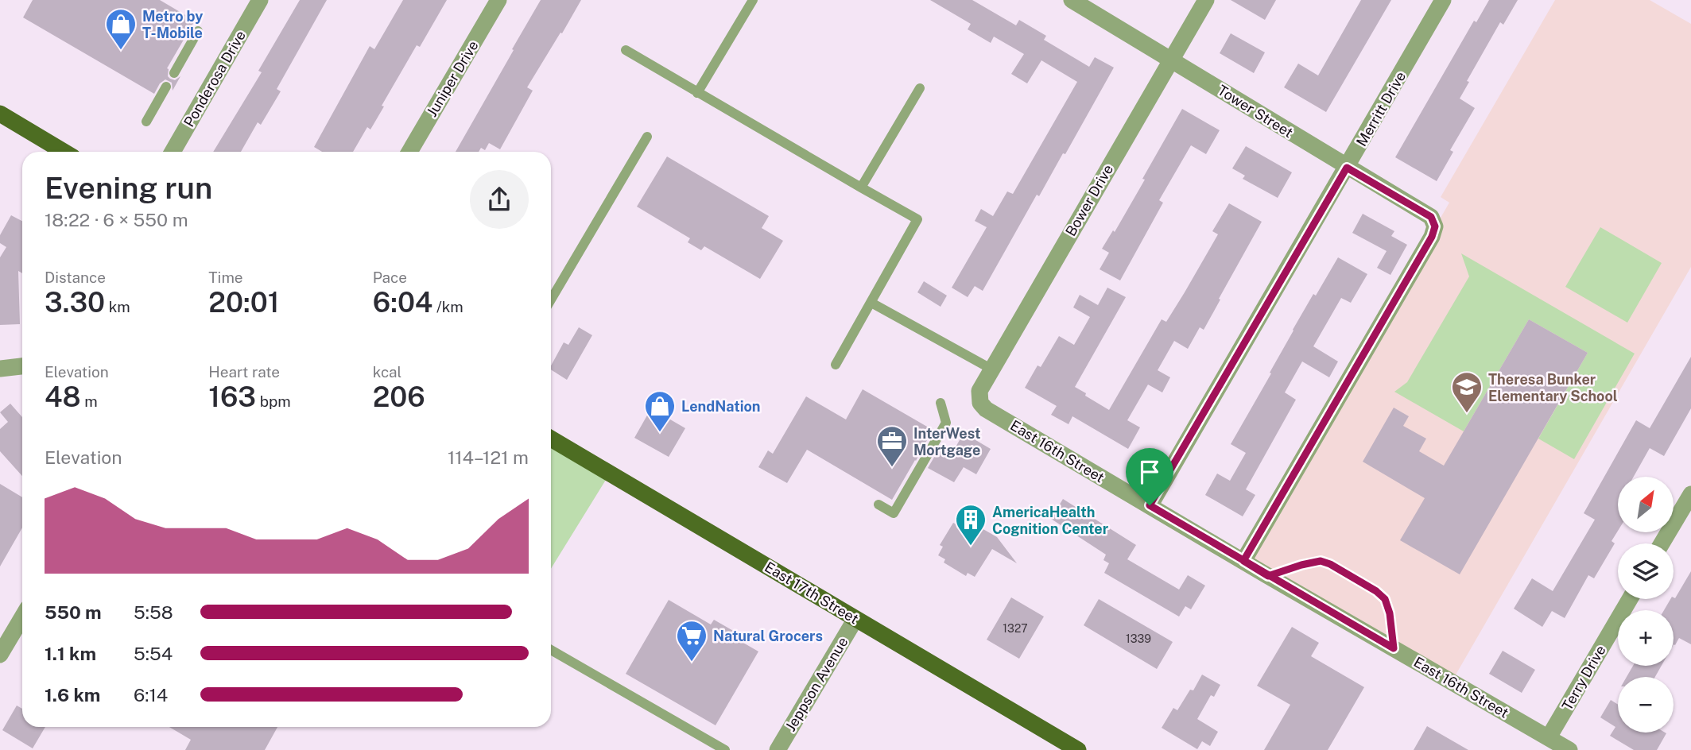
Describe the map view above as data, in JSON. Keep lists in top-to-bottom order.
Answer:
{
  "streets": {
    "main road": ["East 17th Street"],
    "street": [
      "Ponderosa Drive",
      "Juniper Drive",
      "Merritt Drive",
      "Tower Street",
      "Bower Drive",
      "East 16th Street",
      "Terry Drive",
      "Jeppson Avenue"
    ]
  },
  "crossings": [
    ["Merritt Drive", "Tower Street"],
    ["Merritt Drive", "East 16th Street"],
    ["Tower Street", "Bower Drive"],
    ["Tower Street", "East 16th Street"],
    ["Bower Drive", "East 16th Street"],
    ["East 16th Street", "Terry Drive"],
    ["East 17th Street", "Jeppson Avenue"]
  ],
  "places": {
    "shop": ["Metro by T-Mobile", "LendNation"],
    "school or university": ["Theresa Bunker Elementary School"],
    "office": ["InterWest Mortgage"],
    "building": ["AmericaHealth Cognition Center"],
    "supermarket": ["Natural Grocers"]
  },
  "house_numbers": ["1327", "1339"],
  "north": "top right",
  "page": {
    "heading": ["Evening run", "18:22 · 6 × 550 m"],
    "stats": [
      ["Distance", "3.30 km"],
      ["Time", "20:01"],
      ["Pace", "6:04 /km"],
      ["Elevation", "48 m"],
      ["Heart rate", "163 bpm"],
      ["kcal", "206"]
    ],
    "chart": ["Elevation", "114–121 m"],
    "map_buttons": ["+", "−"],
    "list": [
      {
        "name": "550 m",
        "note": "5:58"
      },
      {
        "name": "1.1 km",
        "note": "5:54"
      },
      {
        "name": "1.6 km",
        "note": "6:14"
      }
    ]
  }
}
